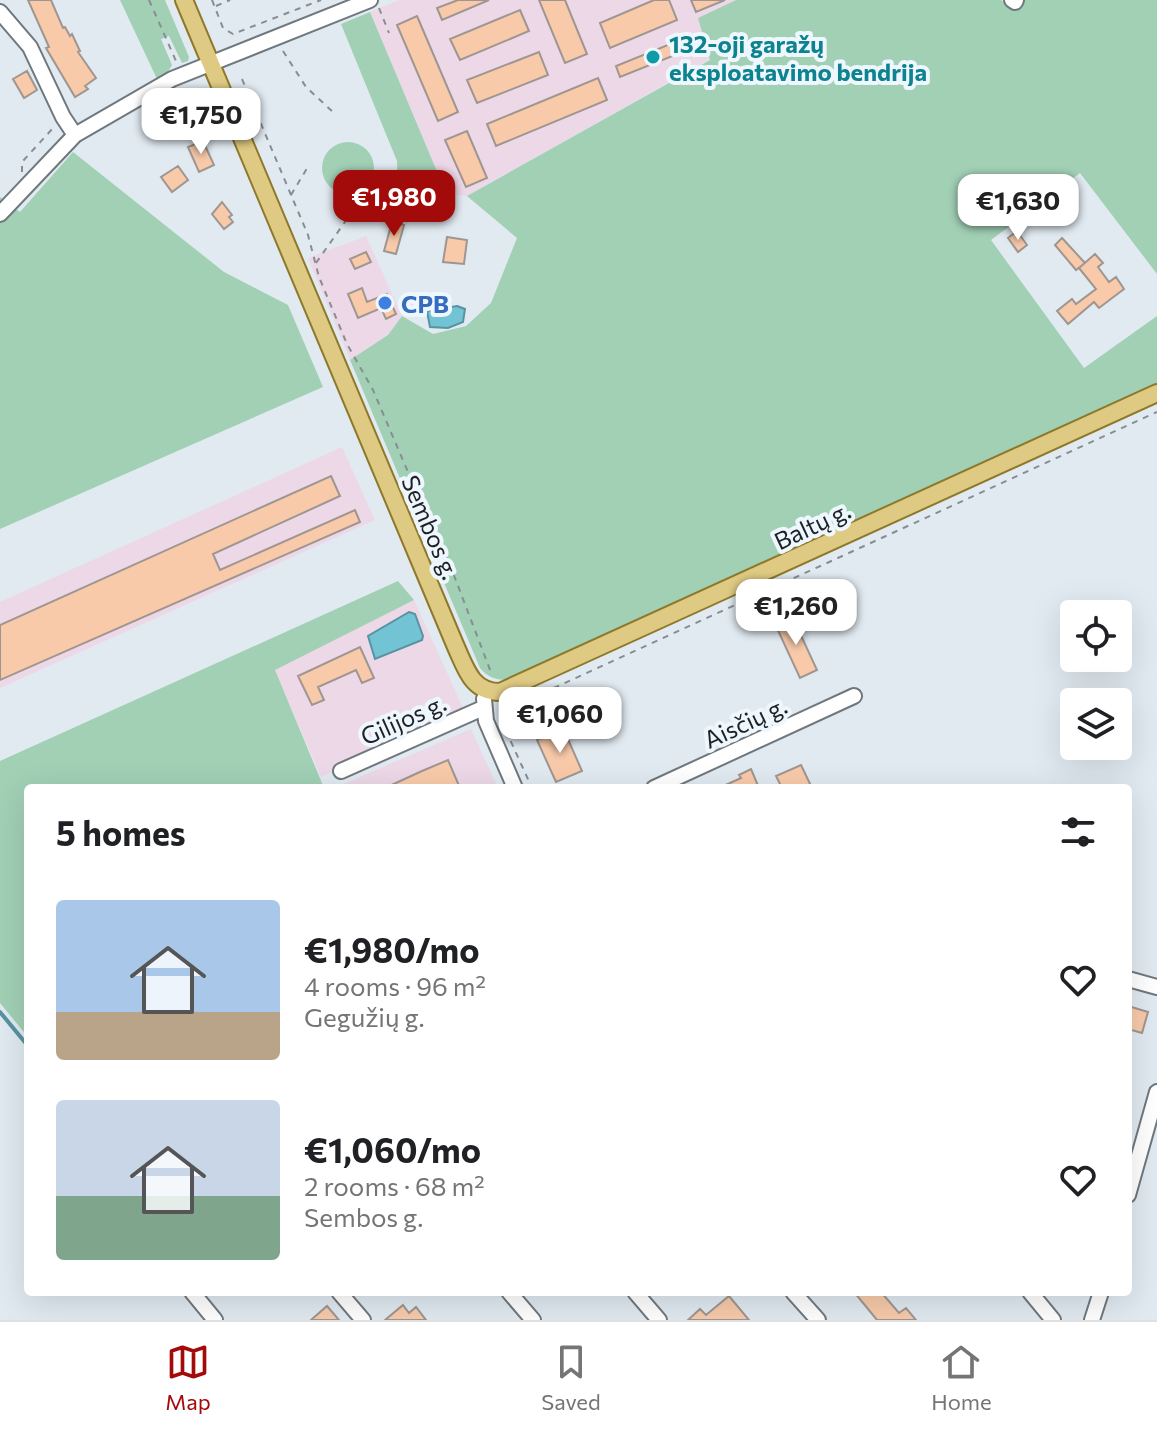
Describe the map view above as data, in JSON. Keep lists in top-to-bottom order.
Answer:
{
  "streets": {
    "main road": ["Baltų g.", "Sembos g."],
    "street": ["Gilijos g.", "Aisčių g."]
  },
  "crossings": [
    ["Baltų g.", "Sembos g."],
    ["Baltų g.", "Gilijos g."],
    ["Sembos g.", "Gilijos g."]
  ],
  "places": ["132-oji garažų eksploatavimo bendrija", "CPB"],
  "page": {
    "price": [
      "€1,750",
      "€1,980",
      "€1,630",
      "€1,260",
      "€1,060"
    ],
    "heading": "5 homes",
    "list": [
      {
        "name": "€1,980/mo",
        "note": "4 rooms · 96 m² · Gegužių g."
      },
      {
        "name": "€1,060/mo",
        "note": "2 rooms · 68 m² · Sembos g."
      }
    ],
    "tabs": ["Map", "Saved", "Home"]
  }
}
